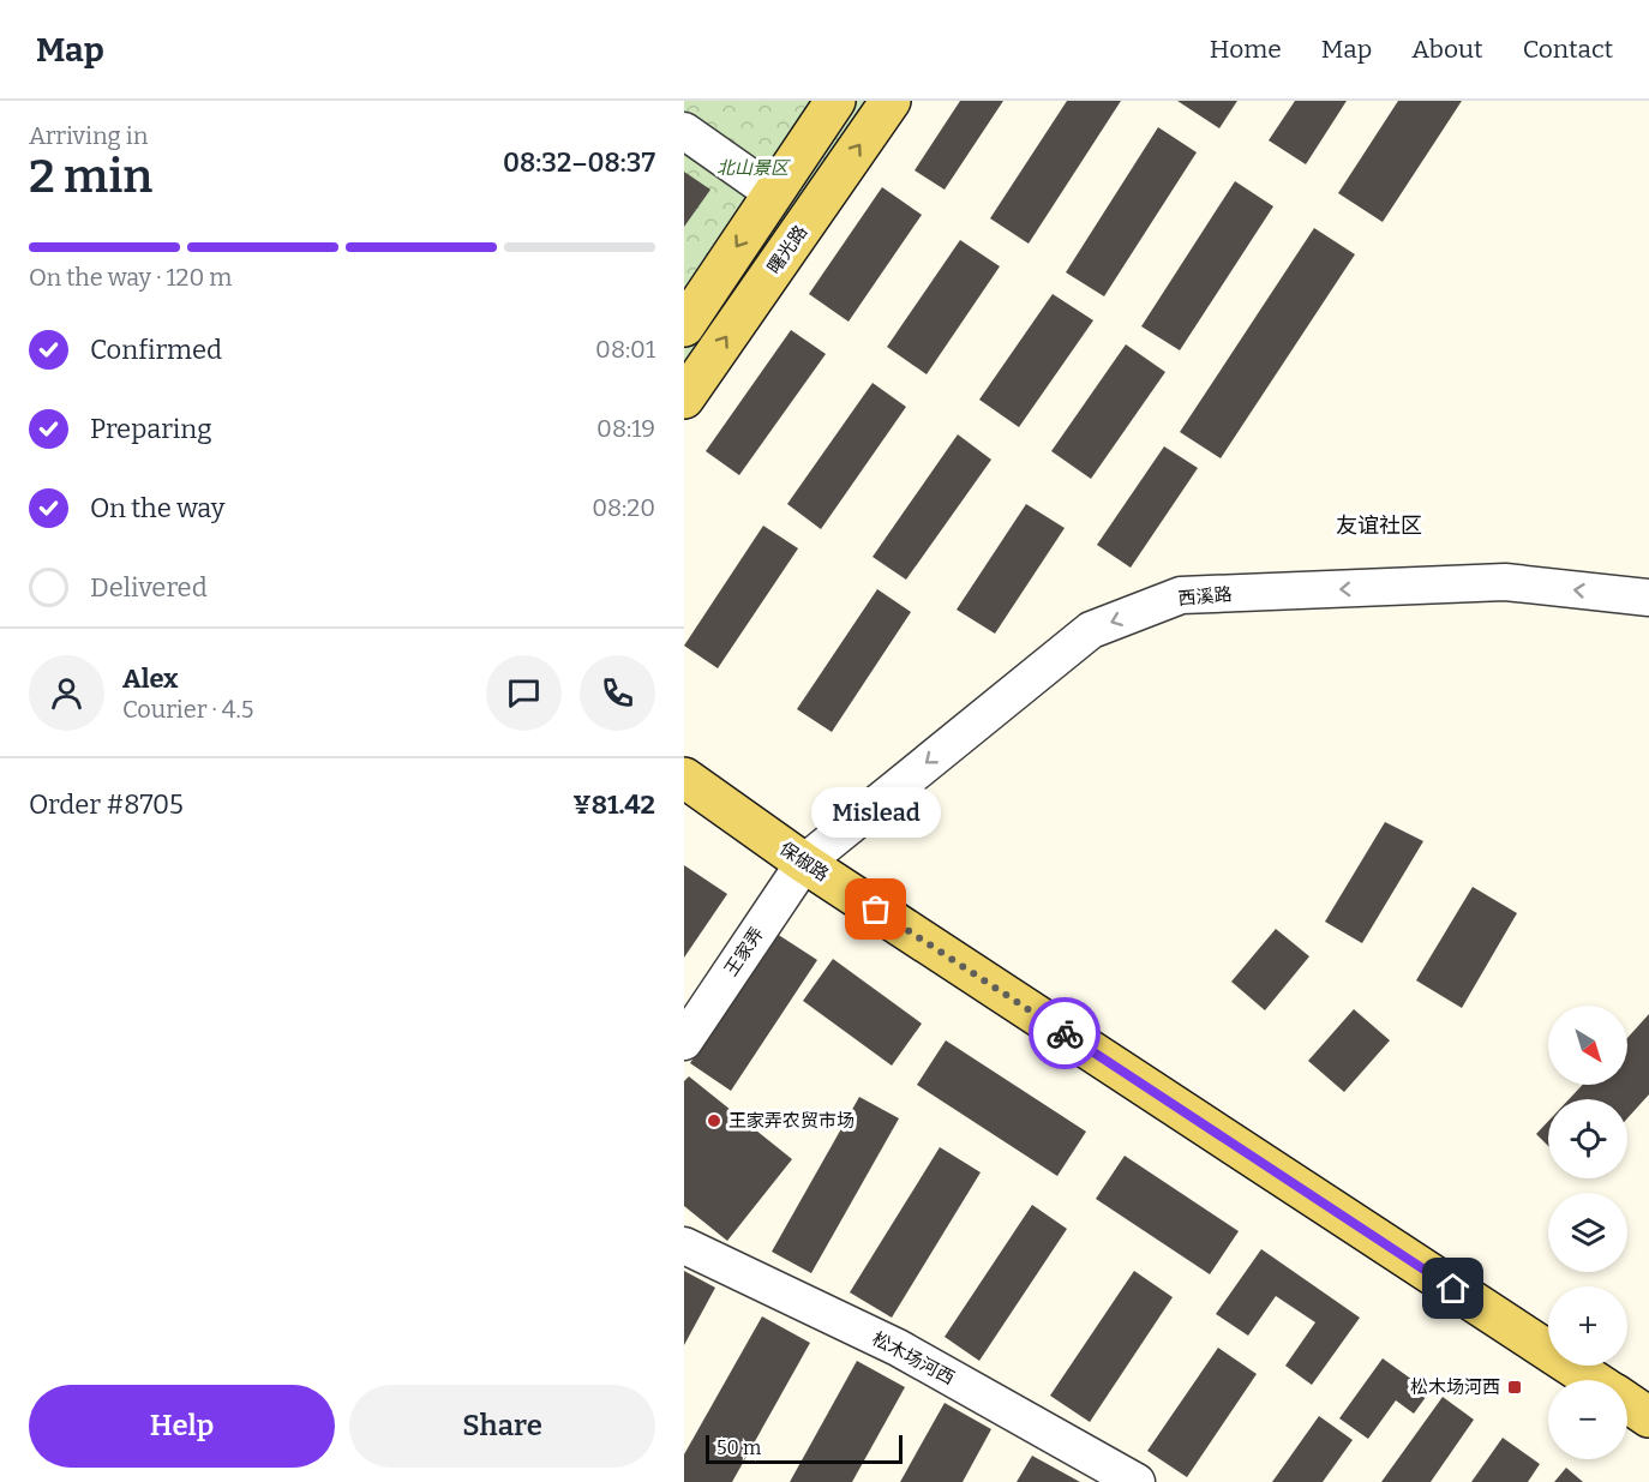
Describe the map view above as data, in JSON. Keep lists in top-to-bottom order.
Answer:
{
  "streets": {
    "main road": ["曙光路", "保俶路"],
    "street": ["西溪路", "王家弄", "松木场河西"]
  },
  "crossings": [
    ["西溪路", "保俶路"],
    ["西溪路", "王家弄"],
    ["保俶路", "王家弄"]
  ],
  "one_way": ["西溪路"],
  "districts": ["友谊社区"],
  "parks": ["北山景区"],
  "places": {
    "other": ["Mislead", "王家弄农贸市场"],
    "transit": ["松木场河西"]
  },
  "scale_bar": "50 m",
  "north": "bottom right",
  "page": {
    "header": "Map",
    "nav": [
      "Home",
      "Map",
      "About",
      "Contact"
    ],
    "heading": ["2 min", "Arriving in", "08:32–08:37"],
    "panel": [
      "Alex",
      "Courier · 4.5",
      "Order #8705",
      "¥81.42"
    ],
    "bar": "On the way · 120 m",
    "list": [
      ["Confirmed", "08:01"],
      ["Preparing", "08:19"],
      ["On the way", "08:20"],
      "Delivered"
    ],
    "bubble": "Mislead",
    "map_buttons": ["+", "−"],
    "buttons": ["Help", "Share"],
    "scale": "50 m"
  }
}
